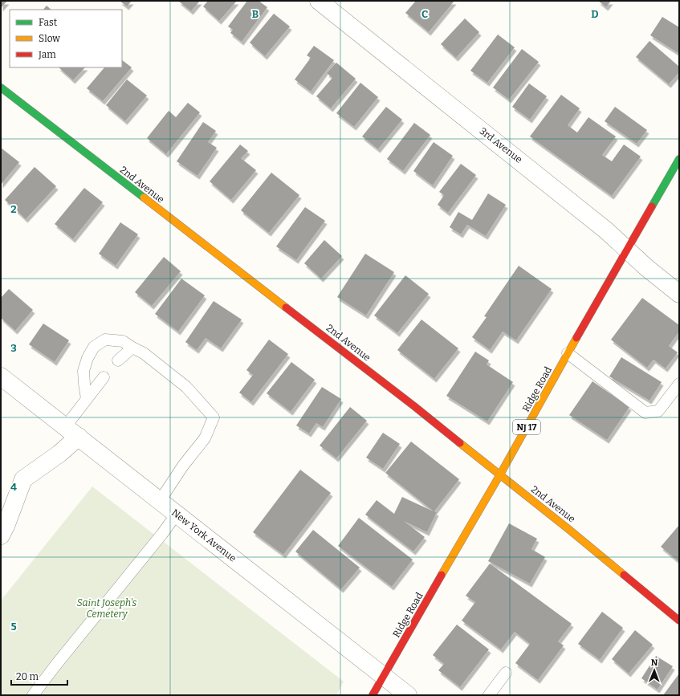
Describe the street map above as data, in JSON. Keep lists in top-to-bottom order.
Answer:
{
  "streets": {
    "street": [
      "3rd Avenue",
      "2nd Avenue",
      "Ridge Road",
      "NJ 17",
      "New York Avenue"
    ]
  },
  "crossings": [
    ["3rd Avenue", "Ridge Road"],
    ["2nd Avenue", "Ridge Road"],
    ["Ridge Road", "New York Avenue"]
  ],
  "parks": ["Saint Joseph's Cemetery"],
  "legend": ["Fast", "Slow", "Jam"],
  "scale_bar": "20 m",
  "north": "top",
  "grid": {
    "columns": ["B", "C", "D"],
    "rows": [
      "2",
      "3",
      "4",
      "5"
    ]
  }
}
